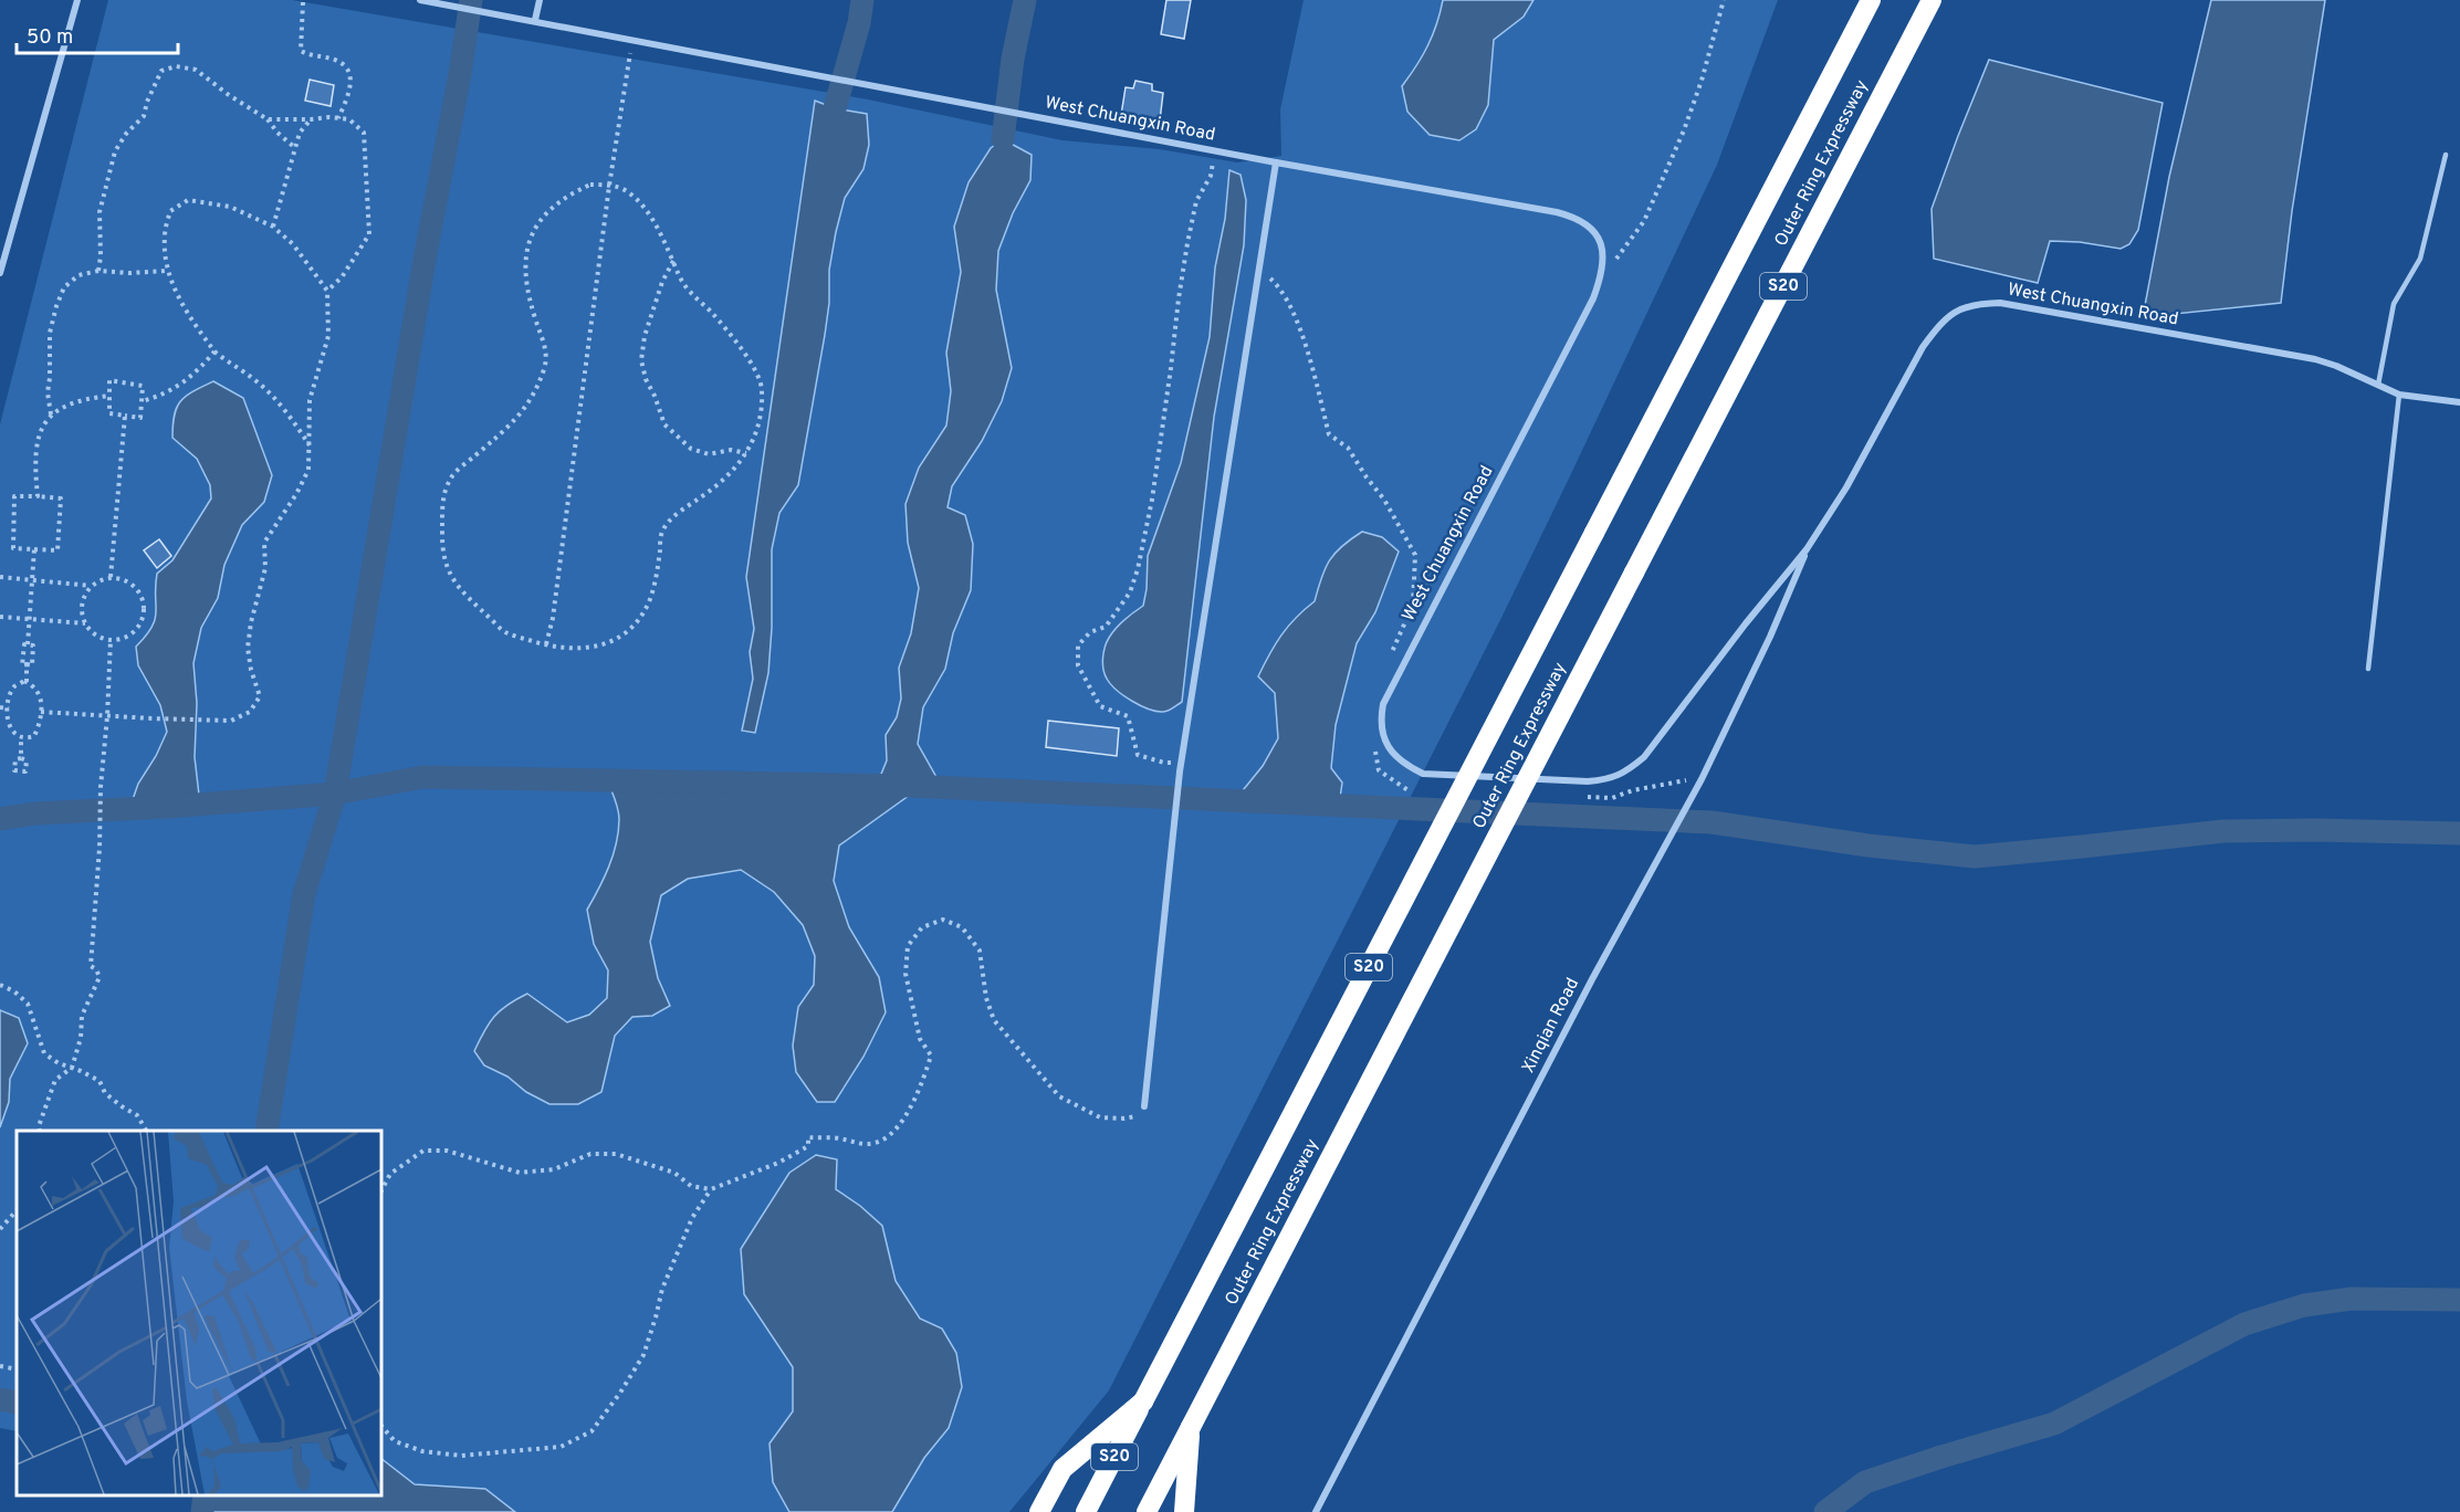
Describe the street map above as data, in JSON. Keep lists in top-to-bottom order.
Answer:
{
  "streets": {
    "highway": ["Outer Ring Expressway", "S20"],
    "street": ["West Chuangxin Road", "Xinqian Road"]
  },
  "crossings": [
    ["West Chuangxin Road", "Xinqian Road"]
  ],
  "scale_bar": "50 m"
}
